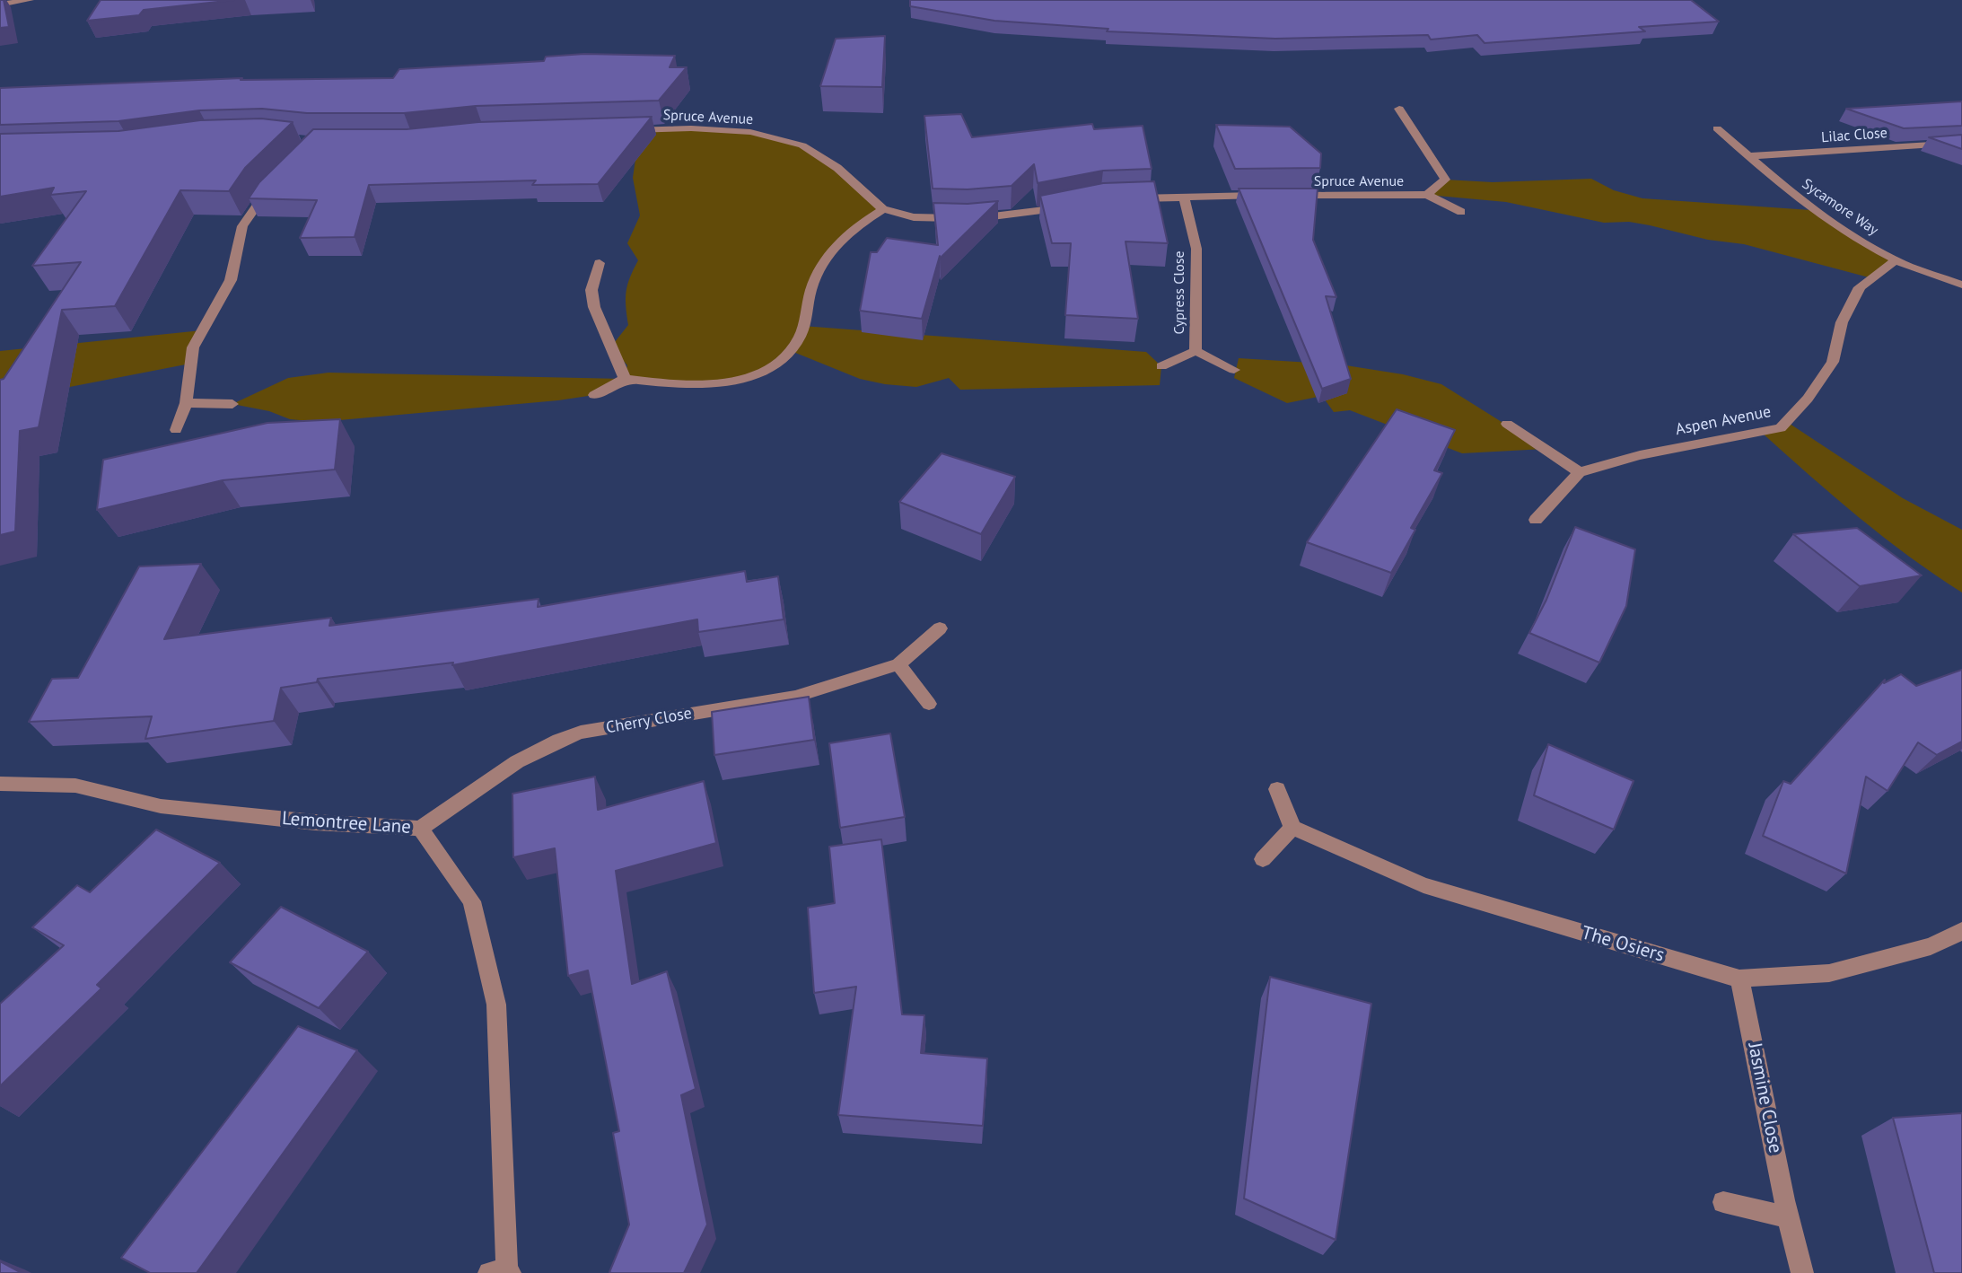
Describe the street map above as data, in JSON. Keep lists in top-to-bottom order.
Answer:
{
  "streets": {
    "street": [
      "Spruce Avenue",
      "Lilac Close",
      "Sycamore Way",
      "Cypress Close",
      "Aspen Avenue",
      "Cherry Close",
      "Lemontree Lane",
      "The Osiers",
      "Jasmine Close"
    ]
  },
  "crossings": [
    ["Lilac Close", "Sycamore Way"],
    ["Sycamore Way", "Aspen Avenue"],
    ["Cherry Close", "Lemontree Lane"],
    ["The Osiers", "Jasmine Close"]
  ]
}
